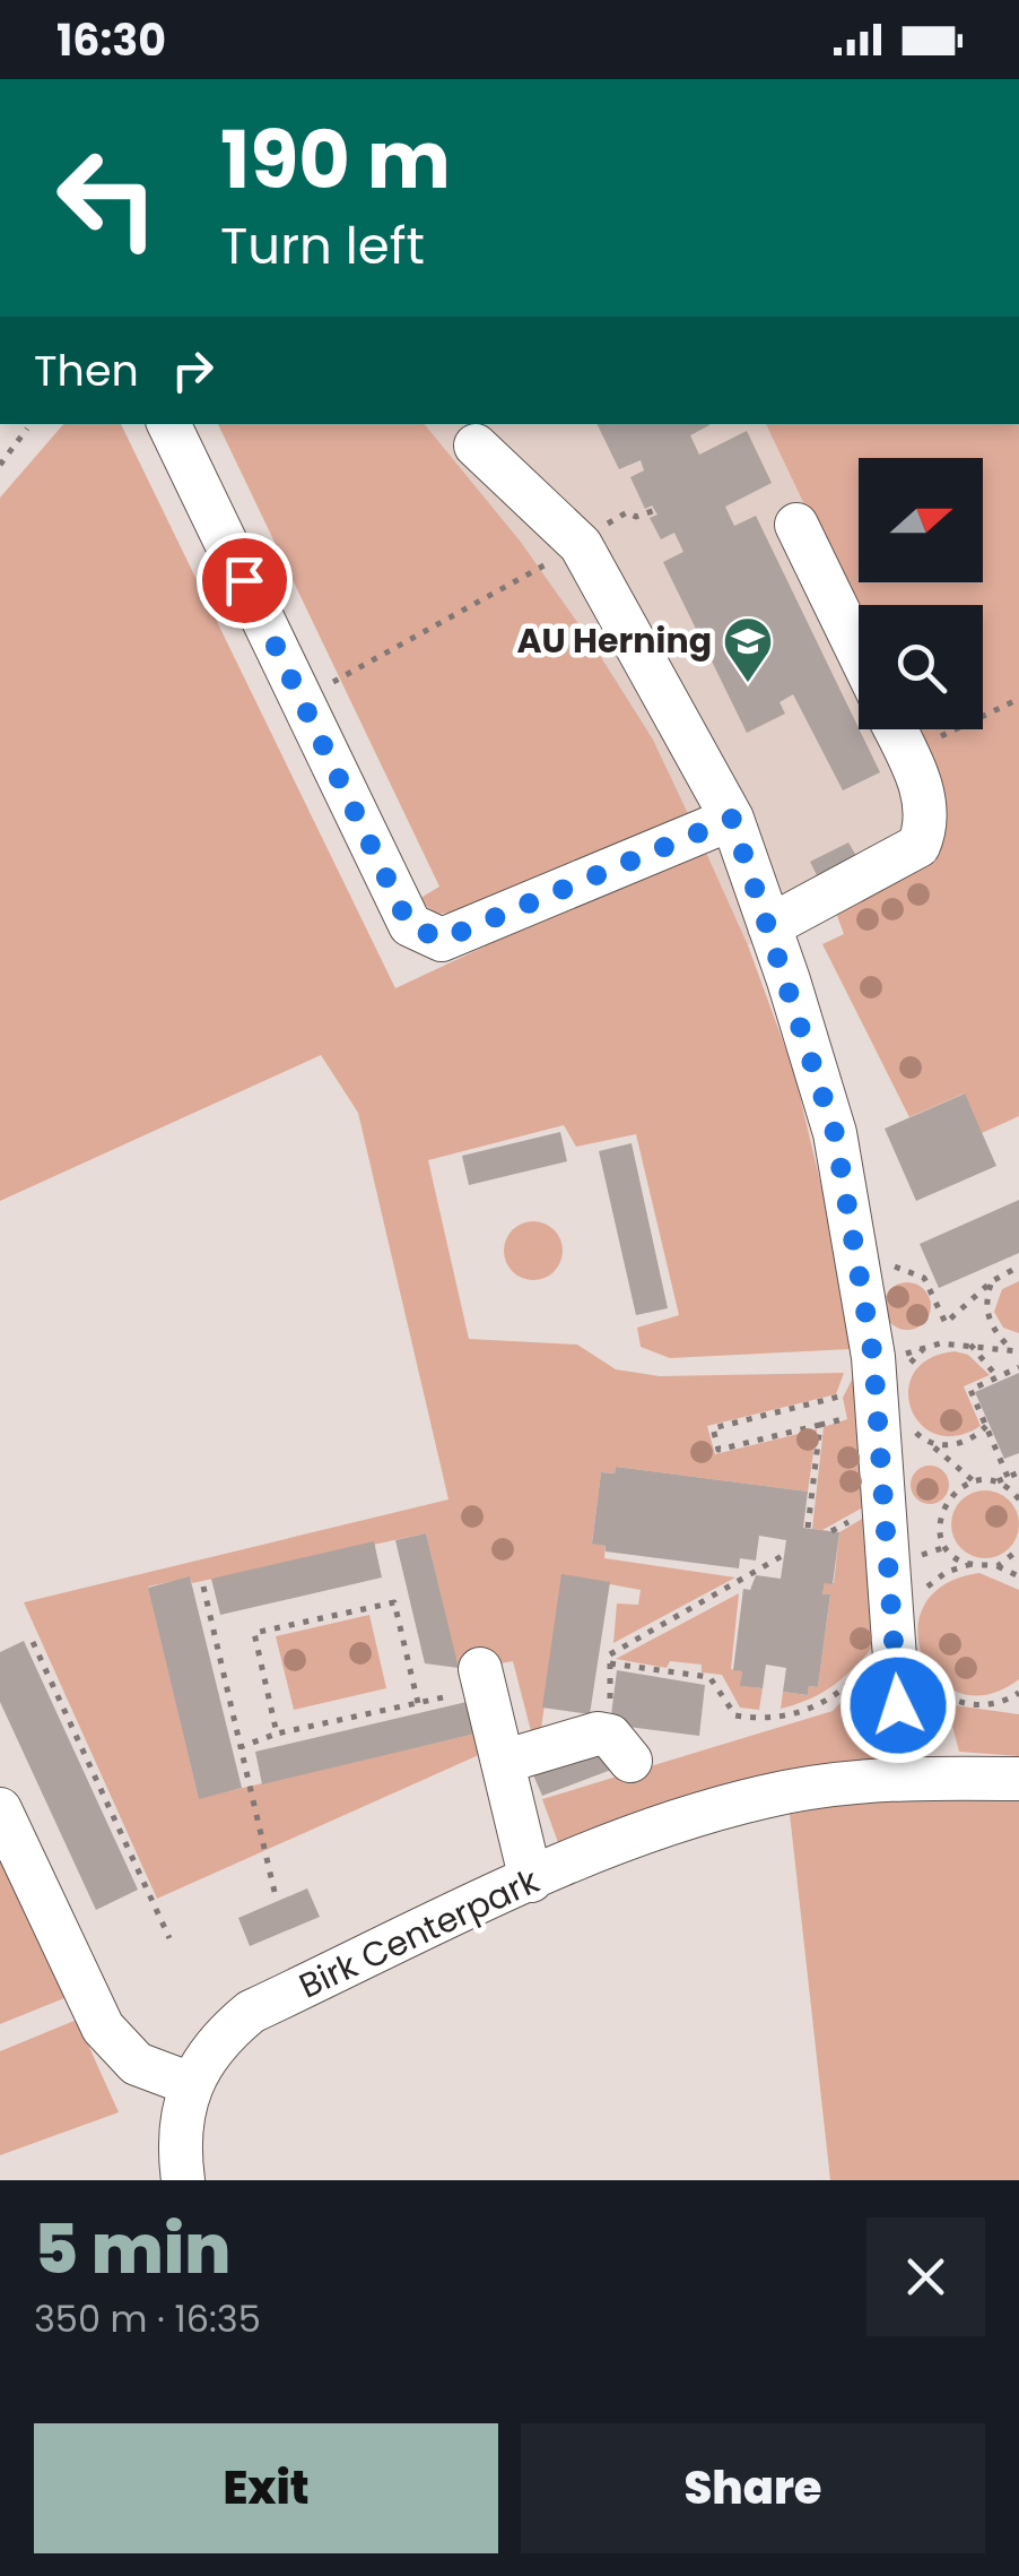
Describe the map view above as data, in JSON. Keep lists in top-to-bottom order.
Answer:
{
  "streets": {
    "street": ["Birk Centerpark"]
  },
  "places": {
    "school or university": ["AU Herning"]
  },
  "north": "right",
  "page": {
    "status": "16:30",
    "turn": ["190 m", "Turn left"],
    "then": "Then",
    "heading": ["5 min", "350 m · 16:35"],
    "buttons": ["Exit", "Share"]
  }
}
